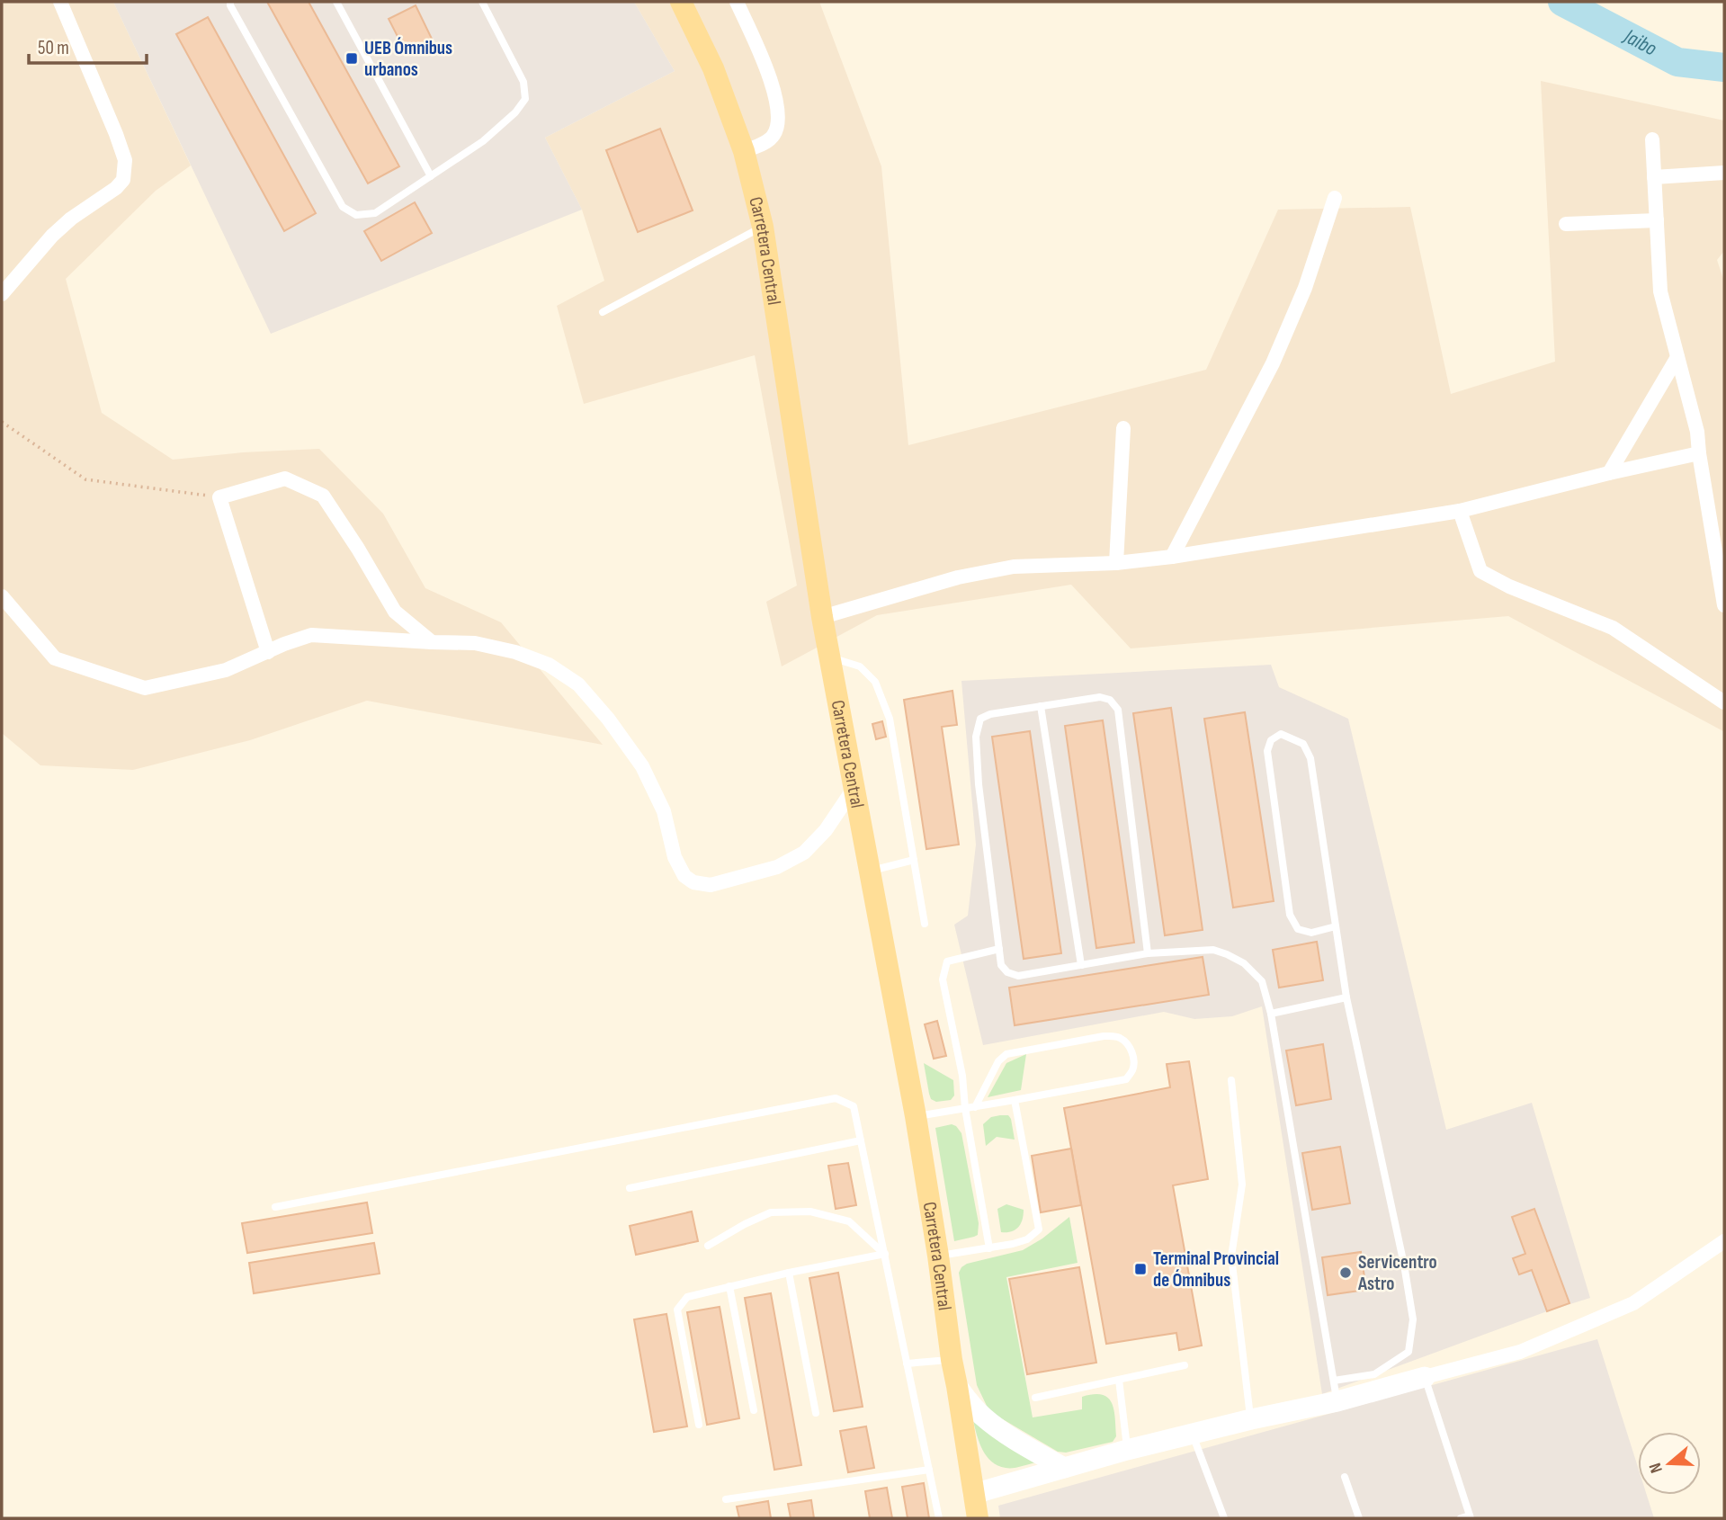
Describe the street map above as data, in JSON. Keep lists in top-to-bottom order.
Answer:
{
  "streets": {
    "main road": ["Carretera Central"]
  },
  "water": ["Jaibo"],
  "places": {
    "transit": ["UEB Ómnibus urbanos", "Terminal Provincial de Ómnibus"],
    "other": ["Servicentro Astro"]
  },
  "scale_bar": "50 m",
  "north": "left"
}
